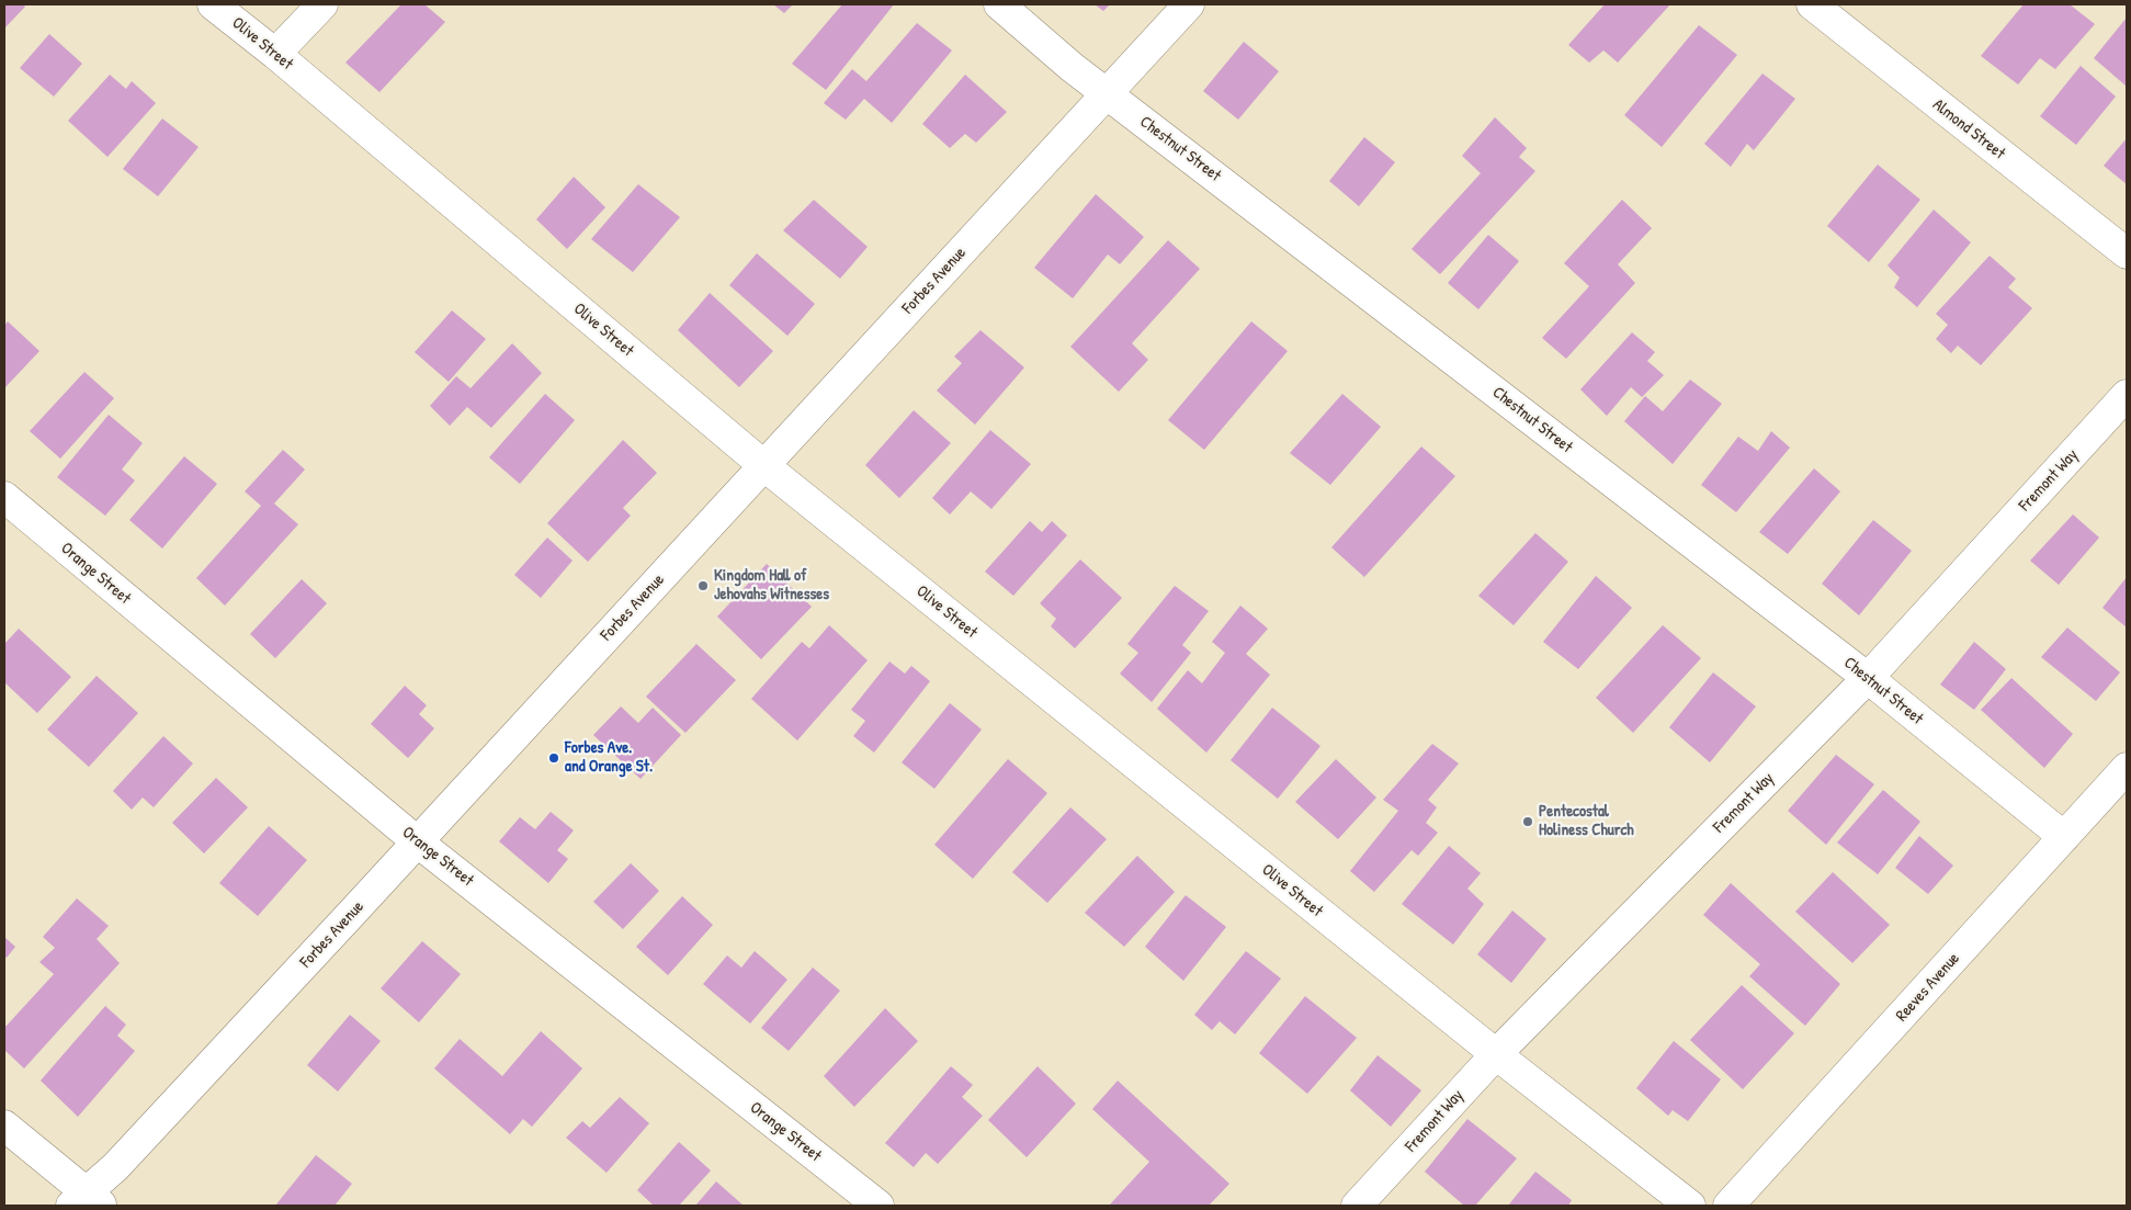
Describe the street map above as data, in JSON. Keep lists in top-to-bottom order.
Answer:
{
  "streets": {
    "street": [
      "Olive Street",
      "Almond Street",
      "Chestnut Street",
      "Forbes Avenue",
      "Fremont Way",
      "Orange Street",
      "Reeves Avenue"
    ]
  },
  "crossings": [
    ["Olive Street", "Forbes Avenue"],
    ["Olive Street", "Fremont Way"],
    ["Chestnut Street", "Forbes Avenue"],
    ["Chestnut Street", "Fremont Way"],
    ["Chestnut Street", "Reeves Avenue"],
    ["Forbes Avenue", "Orange Street"]
  ],
  "places": ["Kingdom Hall of Jehovahs Witnesses", "Forbes Ave. and Orange St.", "Pentecostal Holiness Church"]
}
